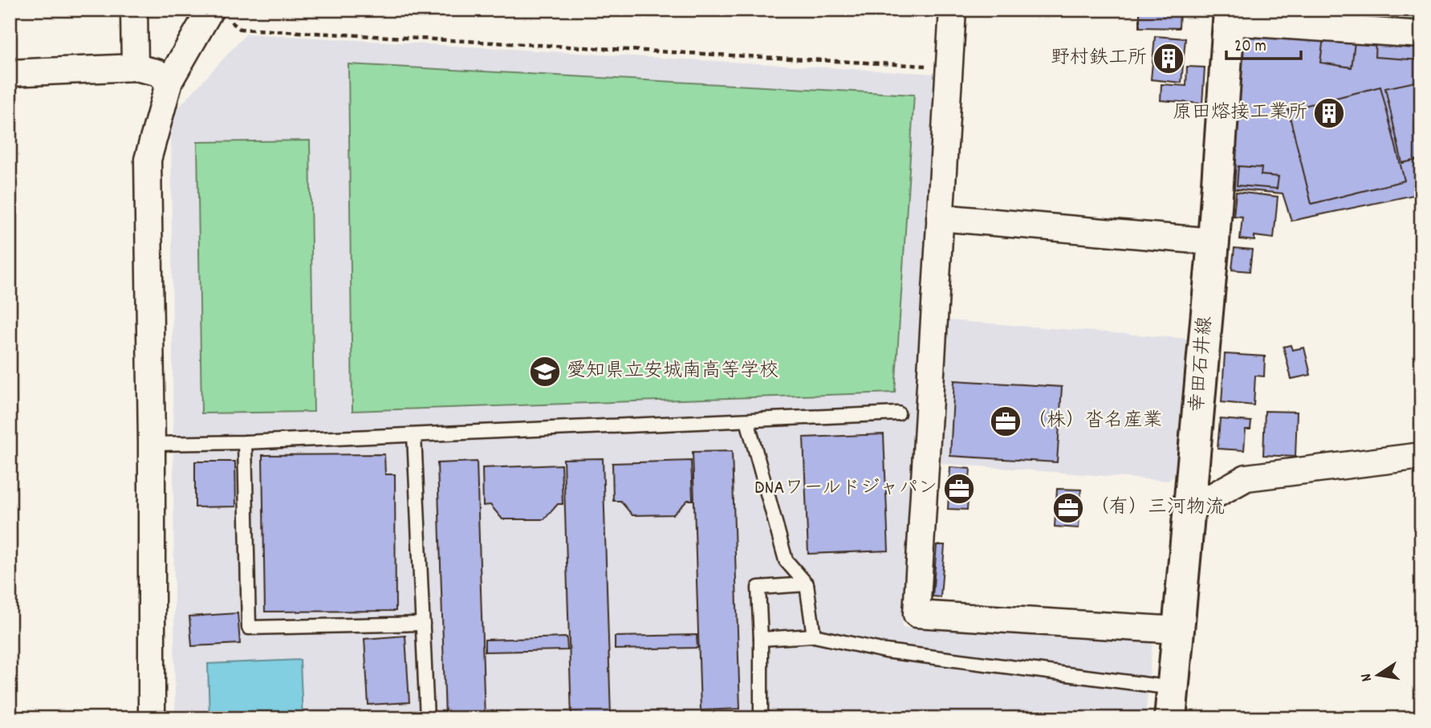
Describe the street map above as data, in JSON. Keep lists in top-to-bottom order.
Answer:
{
  "streets": {
    "main road": ["幸田石井線"]
  },
  "places": {
    "building": ["野村鉄工所", "原田熔接工業所"],
    "school or university": ["愛知県立安城南高等学校"],
    "office": ["（株）沓名産業", "DNAワールドジャパン", "（有）三河物流"]
  },
  "scale_bar": "20 m",
  "north": "left"
}
